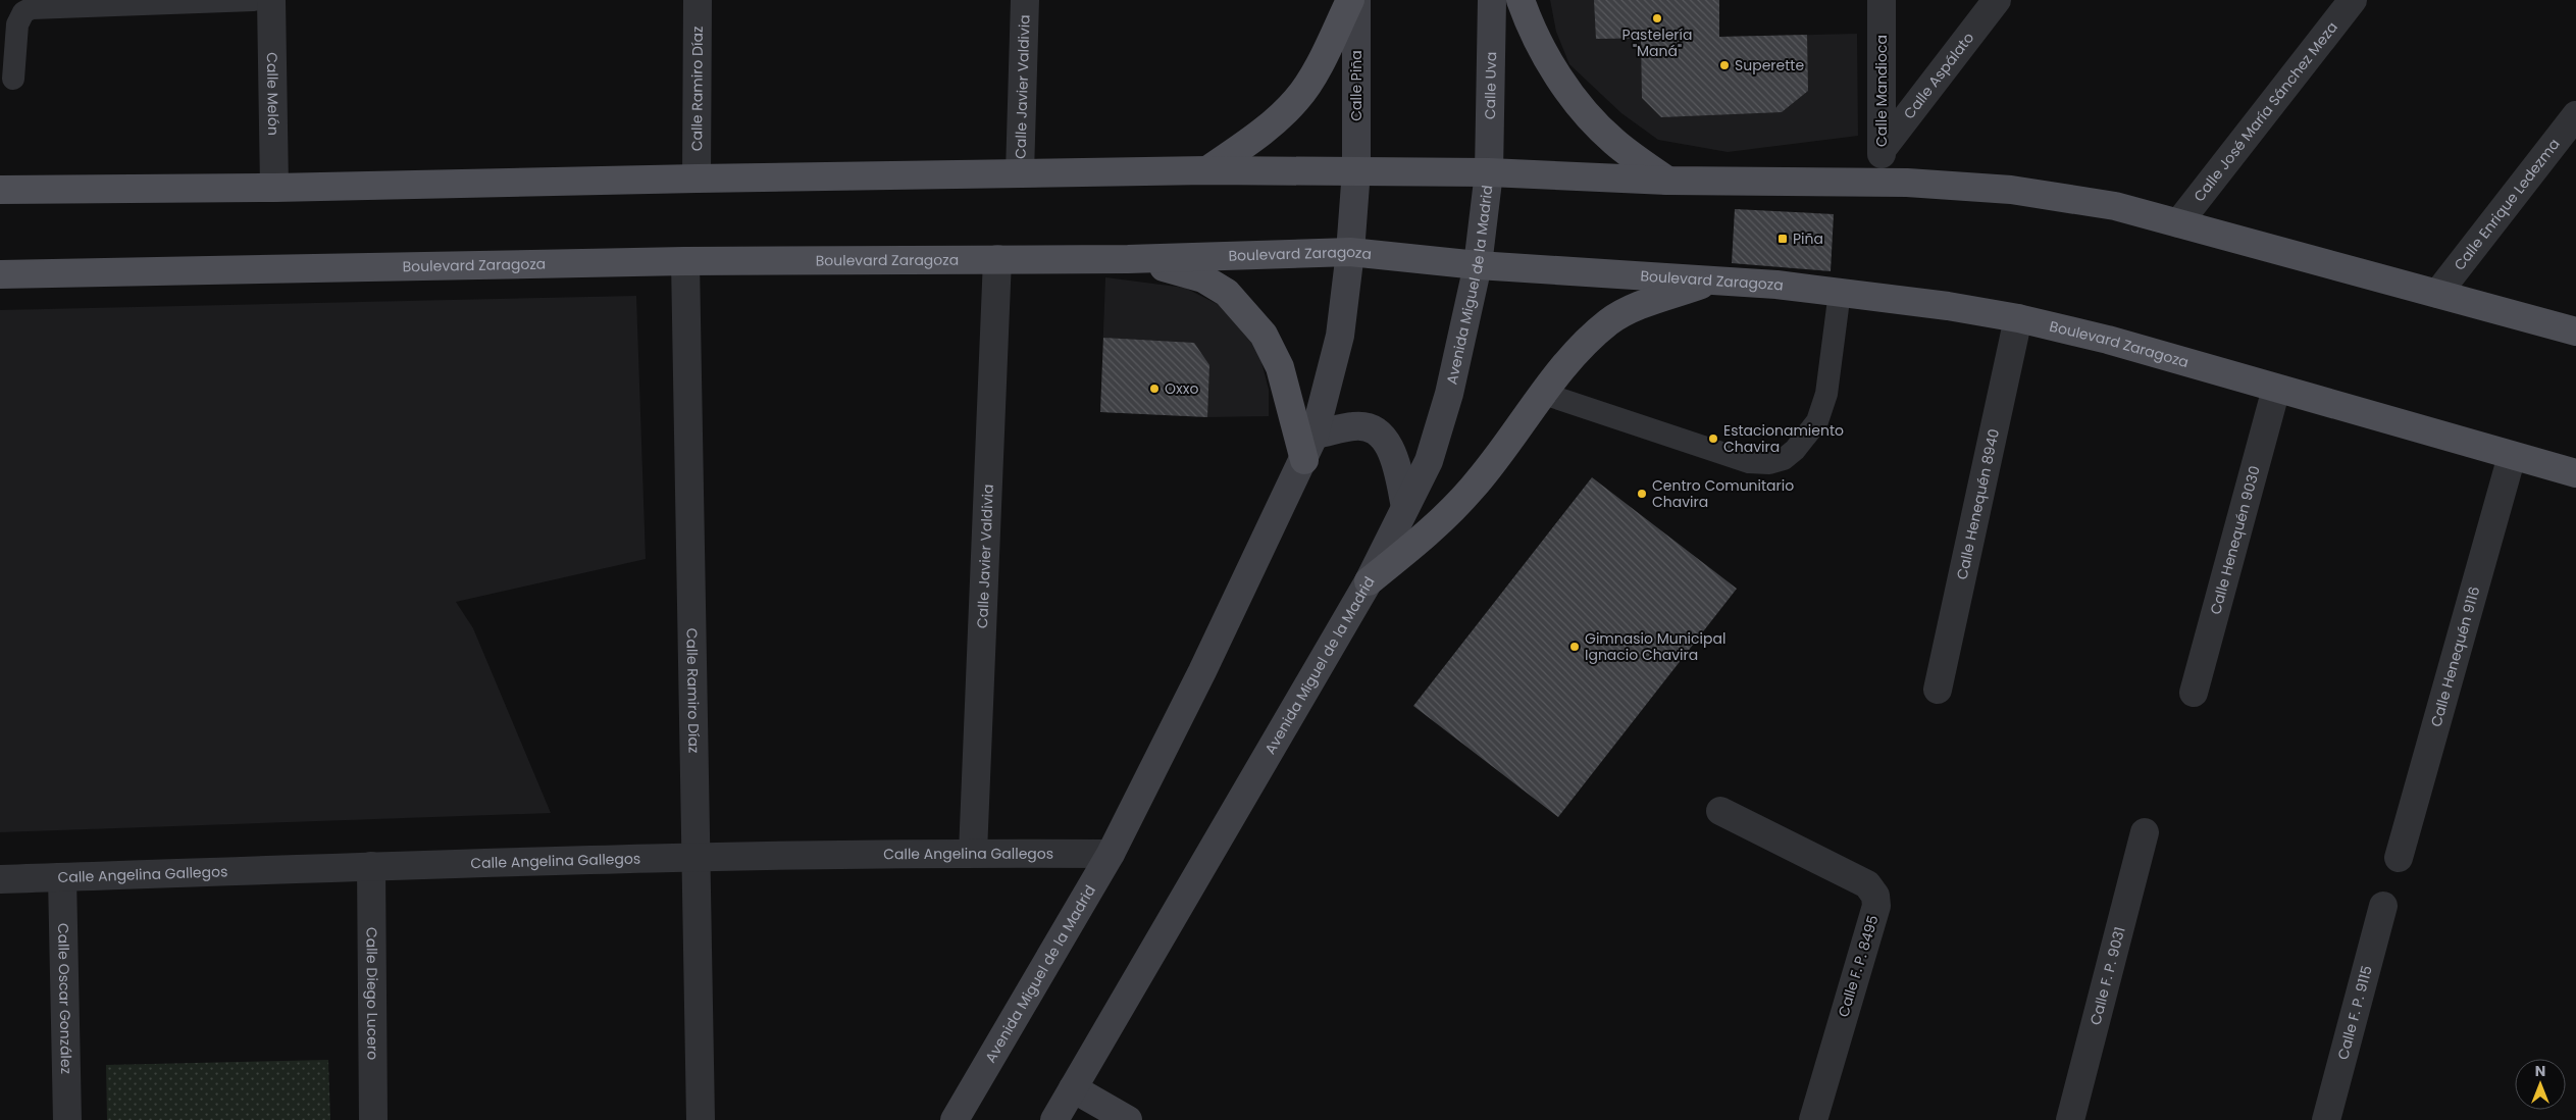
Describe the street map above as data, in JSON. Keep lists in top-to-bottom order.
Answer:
{
  "streets": {
    "main road": [
      "Calle Piña",
      "Calle Uva",
      "Boulevard Zaragoza",
      "Avenida Miguel de la Madrid"
    ],
    "street": [
      "Calle Aspálato",
      "Calle Javier Valdivia",
      "Calle Ramiro Díaz",
      "Calle Mandioca",
      "Calle Melón",
      "Calle José María Sánchez Meza",
      "Calle Enrique Ledezma",
      "Calle Henequén 8940",
      "Calle Henequén 9030",
      "Calle Henequén 9116",
      "Calle Angelina Gallegos",
      "Calle F. P. 8495",
      "Calle F. P. 9031",
      "Calle Diego Lucero",
      "Calle Oscar González",
      "Calle F. P. 9115"
    ]
  },
  "crossings": [
    ["Calle Aspálato", "Calle Mandioca"],
    ["Calle Piña", "Avenida Miguel de la Madrid"],
    ["Calle Uva", "Avenida Miguel de la Madrid"],
    ["Calle Javier Valdivia", "Boulevard Zaragoza"],
    ["Calle Javier Valdivia", "Calle Angelina Gallegos"],
    ["Calle Ramiro Díaz", "Boulevard Zaragoza"],
    ["Calle Ramiro Díaz", "Calle Angelina Gallegos"],
    ["Boulevard Zaragoza", "Avenida Miguel de la Madrid"],
    ["Boulevard Zaragoza", "Calle Henequén 8940"],
    ["Boulevard Zaragoza", "Calle Henequén 9030"],
    ["Boulevard Zaragoza", "Calle Henequén 9116"],
    ["Avenida Miguel de la Madrid", "Calle Angelina Gallegos"],
    ["Calle Angelina Gallegos", "Calle Diego Lucero"],
    ["Calle Angelina Gallegos", "Calle Oscar González"]
  ],
  "places": {
    "other": [
      "Pastelería \"Maná\"",
      "Superette",
      "Oxxo",
      "Estacionamiento Chavira",
      "Centro Comunitario Chavira",
      "Gimnasio Municipal Ignacio Chavira"
    ],
    "transit": ["Piña"]
  },
  "north": "top"
}
